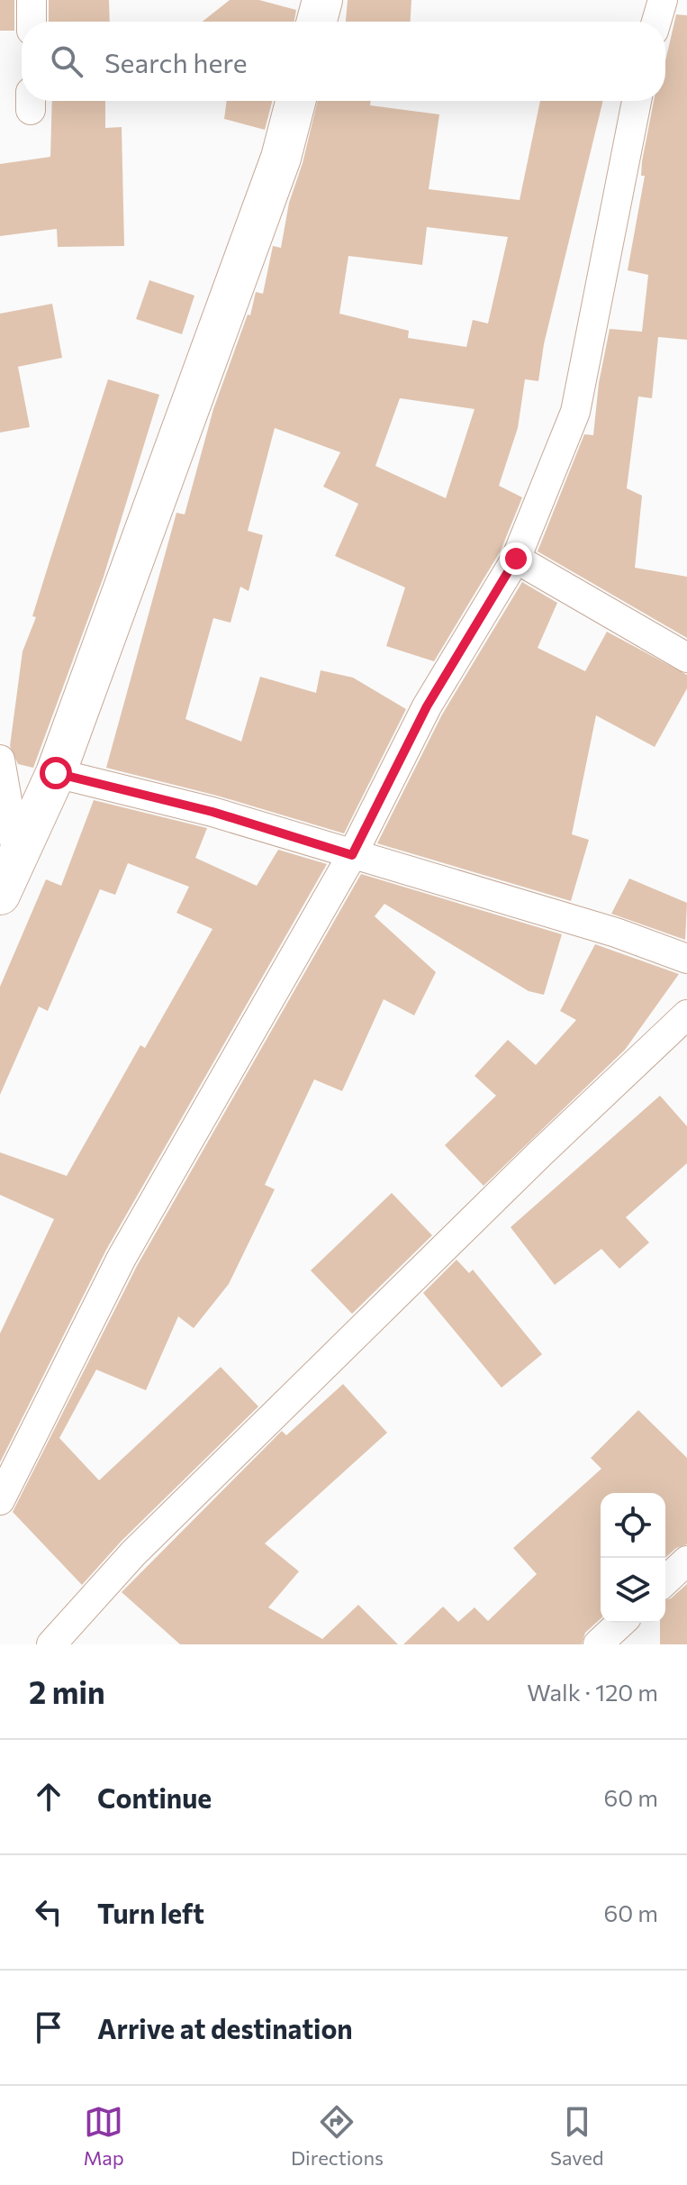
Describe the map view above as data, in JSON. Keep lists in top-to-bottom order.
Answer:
{
  "page": {
    "search": "Search here",
    "heading": ["2 min", "Walk · 120 m"],
    "list": [
      ["Continue", "60 m"],
      ["Turn left", "60 m"],
      "Arrive at destination"
    ],
    "nav": ["Map", "Directions", "Saved"]
  }
}
